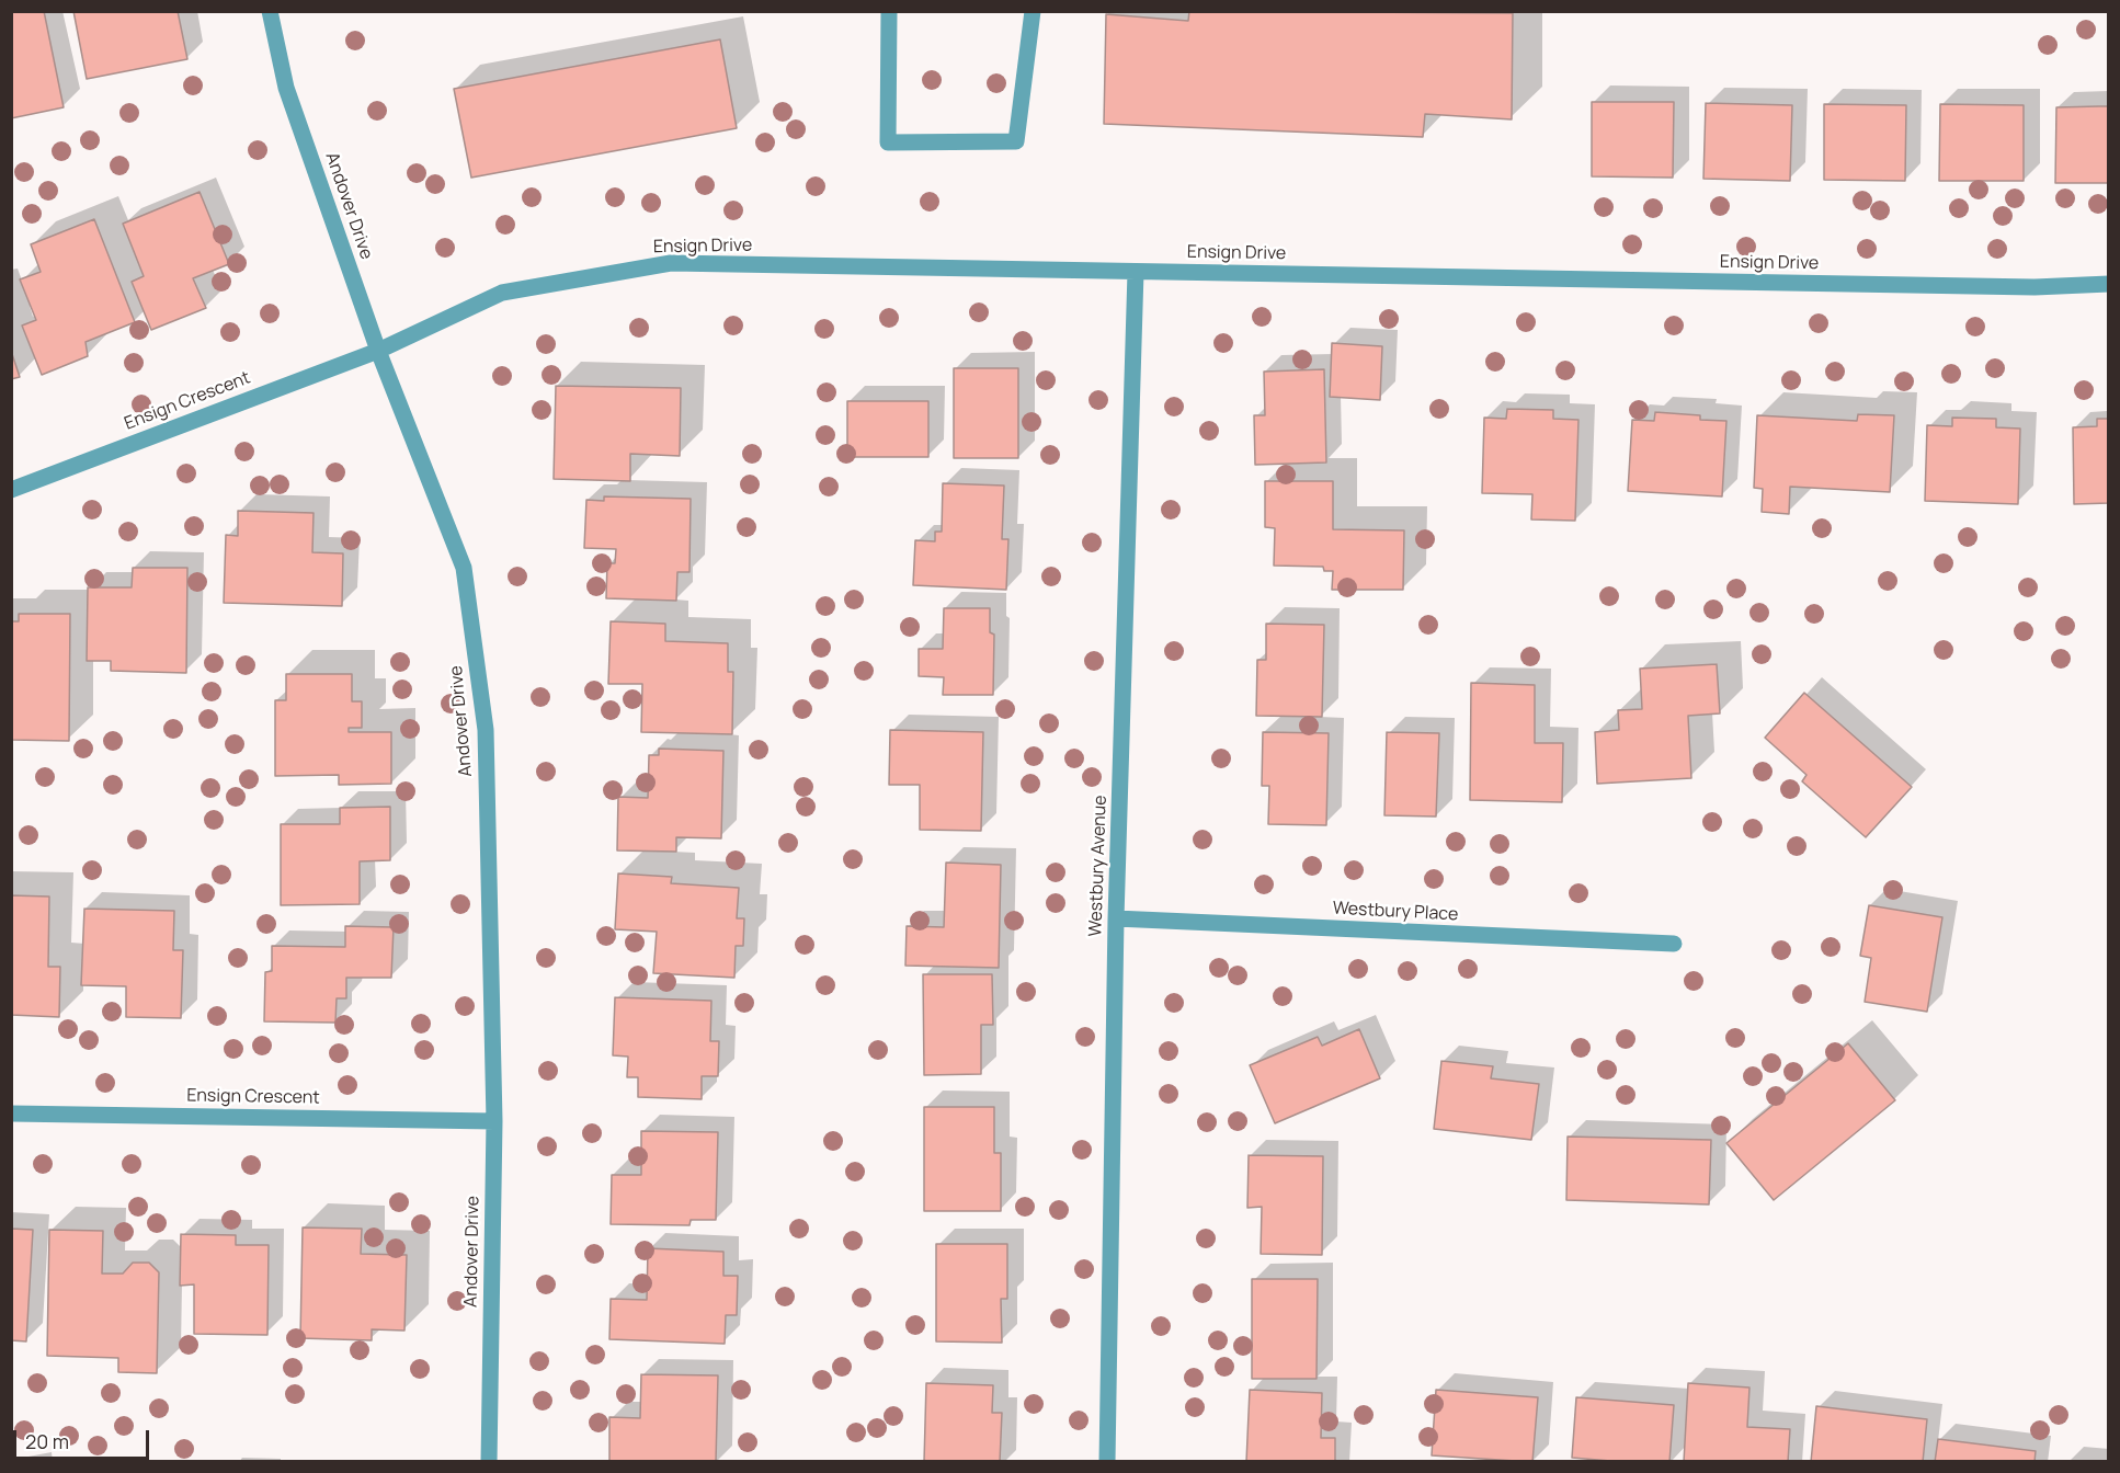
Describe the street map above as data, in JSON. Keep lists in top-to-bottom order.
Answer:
{
  "streets": {
    "street": [
      "Andover Drive",
      "Ensign Drive",
      "Ensign Crescent",
      "Westbury Avenue",
      "Westbury Place"
    ]
  },
  "crossings": [
    ["Andover Drive", "Ensign Drive"],
    ["Andover Drive", "Ensign Crescent"],
    ["Ensign Drive", "Ensign Crescent"],
    ["Ensign Drive", "Westbury Avenue"],
    ["Westbury Avenue", "Westbury Place"]
  ],
  "scale_bar": "20 m"
}
